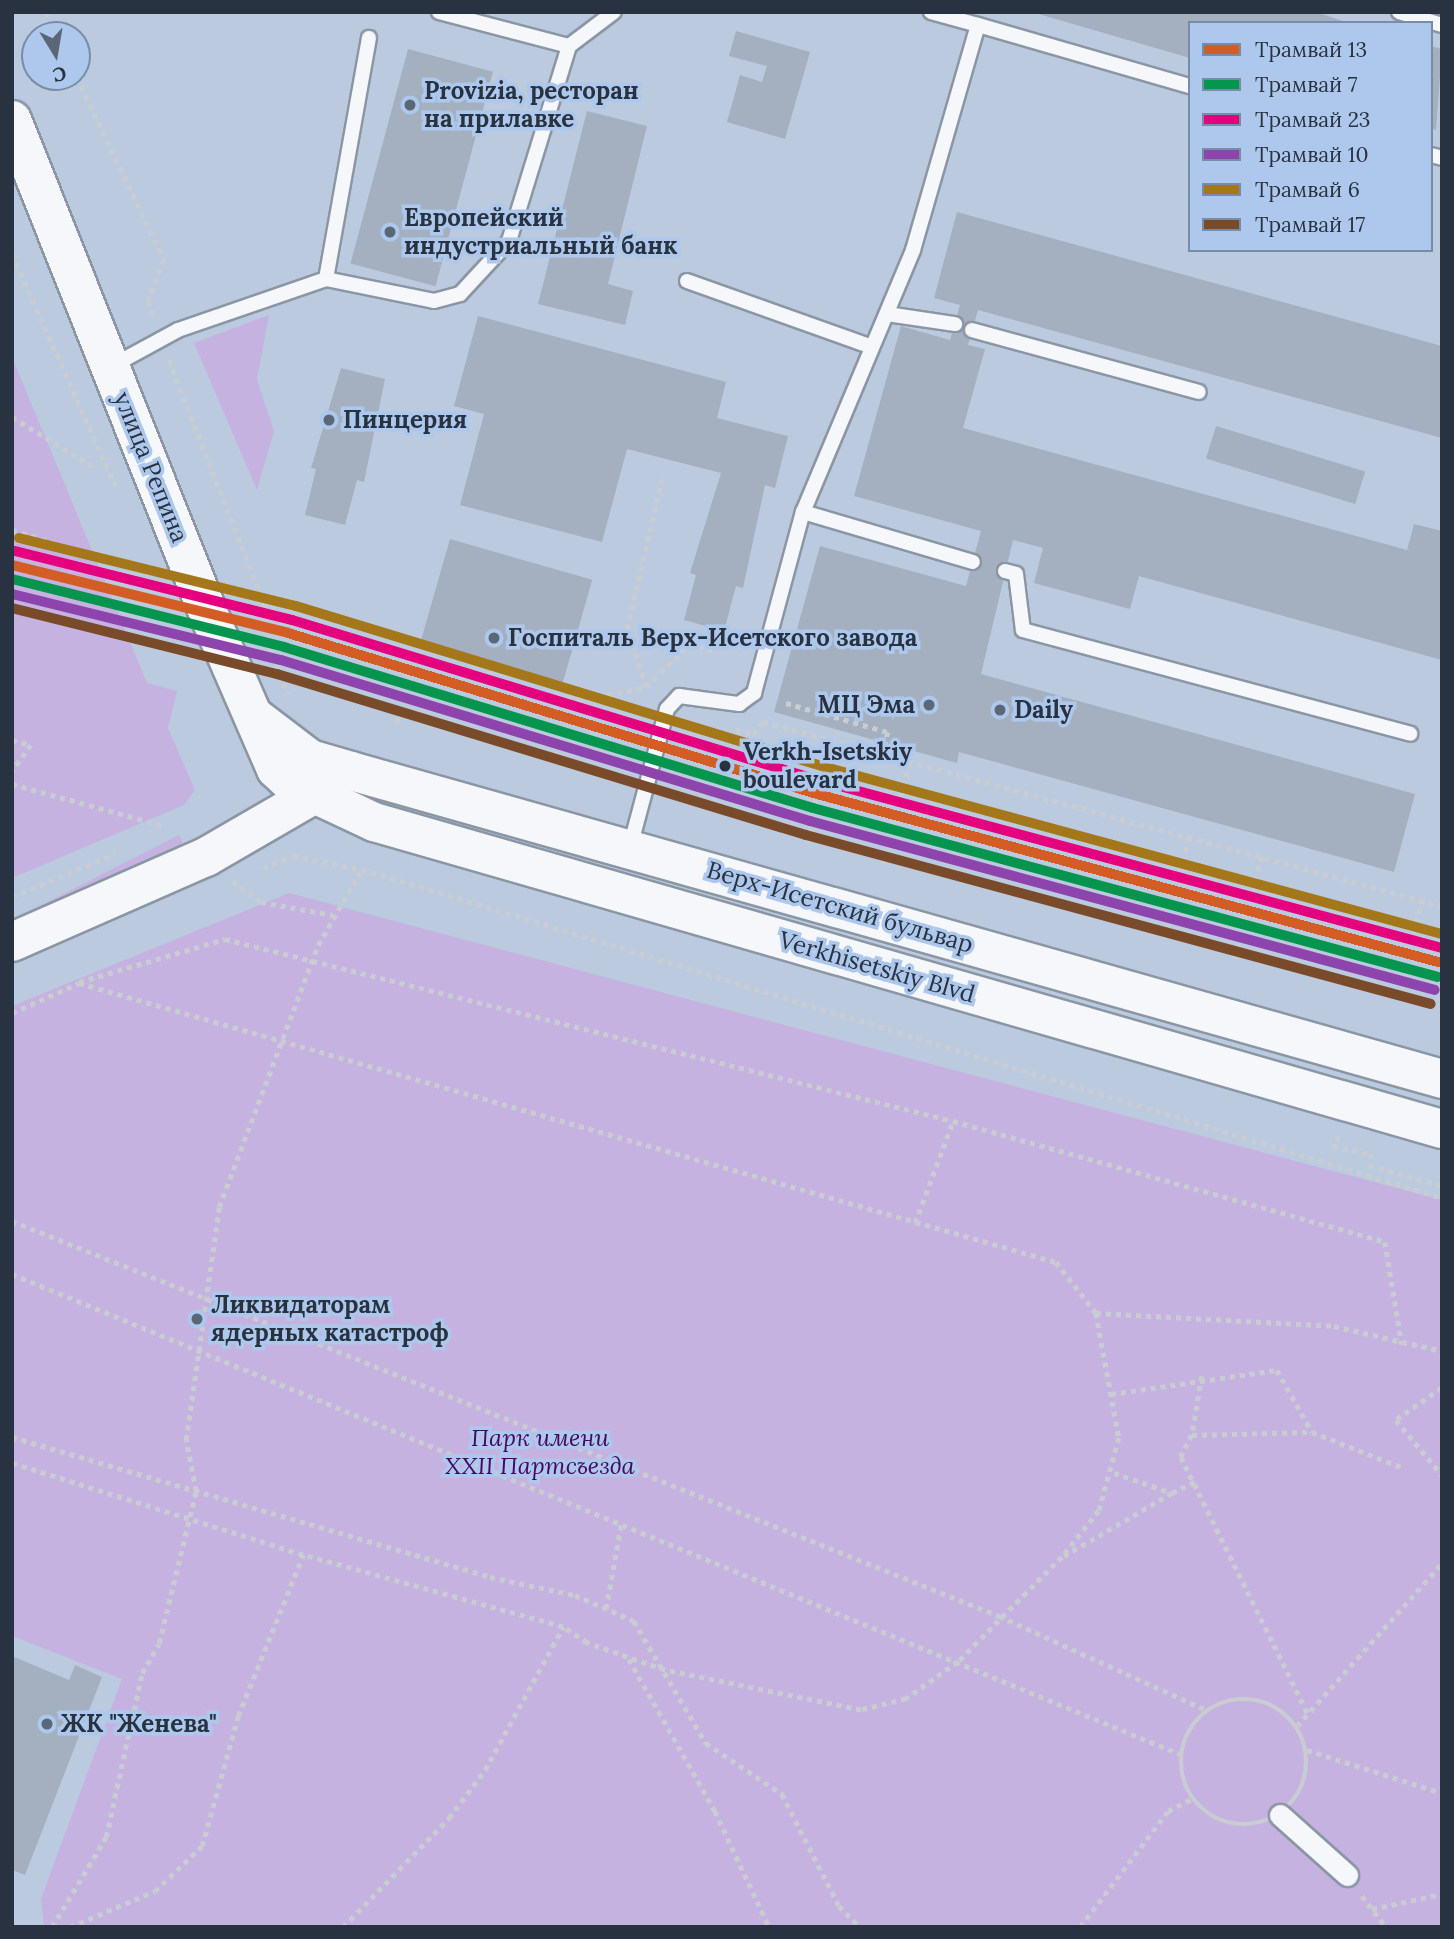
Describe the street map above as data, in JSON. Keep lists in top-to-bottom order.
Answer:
{
  "streets": {
    "main road": ["улица Репина", "Верх-Исетский бульвар", "Verkhisetskiy Blvd"]
  },
  "crossings": [
    ["улица Репина", "Верх-Исетский бульвар"],
    ["улица Репина", "Verkhisetskiy Blvd"],
    ["Верх-Исетский бульвар", "Verkhisetskiy Blvd"]
  ],
  "parks": ["Парк имени XXII Партсъезда"],
  "places": [
    "Provizia, ресторан на прилавке",
    "Европейский индустриальный банк",
    "Пинцерия",
    "Госпиталь Верх-Исетского завода",
    "МЦ Эма",
    "Daily",
    "Verkh-Isetskiy boulevard",
    "Ликвидаторам ядерных катастроф",
    "ЖК \"Женева\""
  ],
  "lines": [
    "tram line 6",
    "tram line 23",
    "tram line 13",
    "tram line 7",
    "tram line 10",
    "tram line 17"
  ],
  "legend": [
    "Трамвай 13",
    "Трамвай 7",
    "Трамвай 23",
    "Трамвай 10",
    "Трамвай 6",
    "Трамвай 17"
  ],
  "north": "bottom"
}
